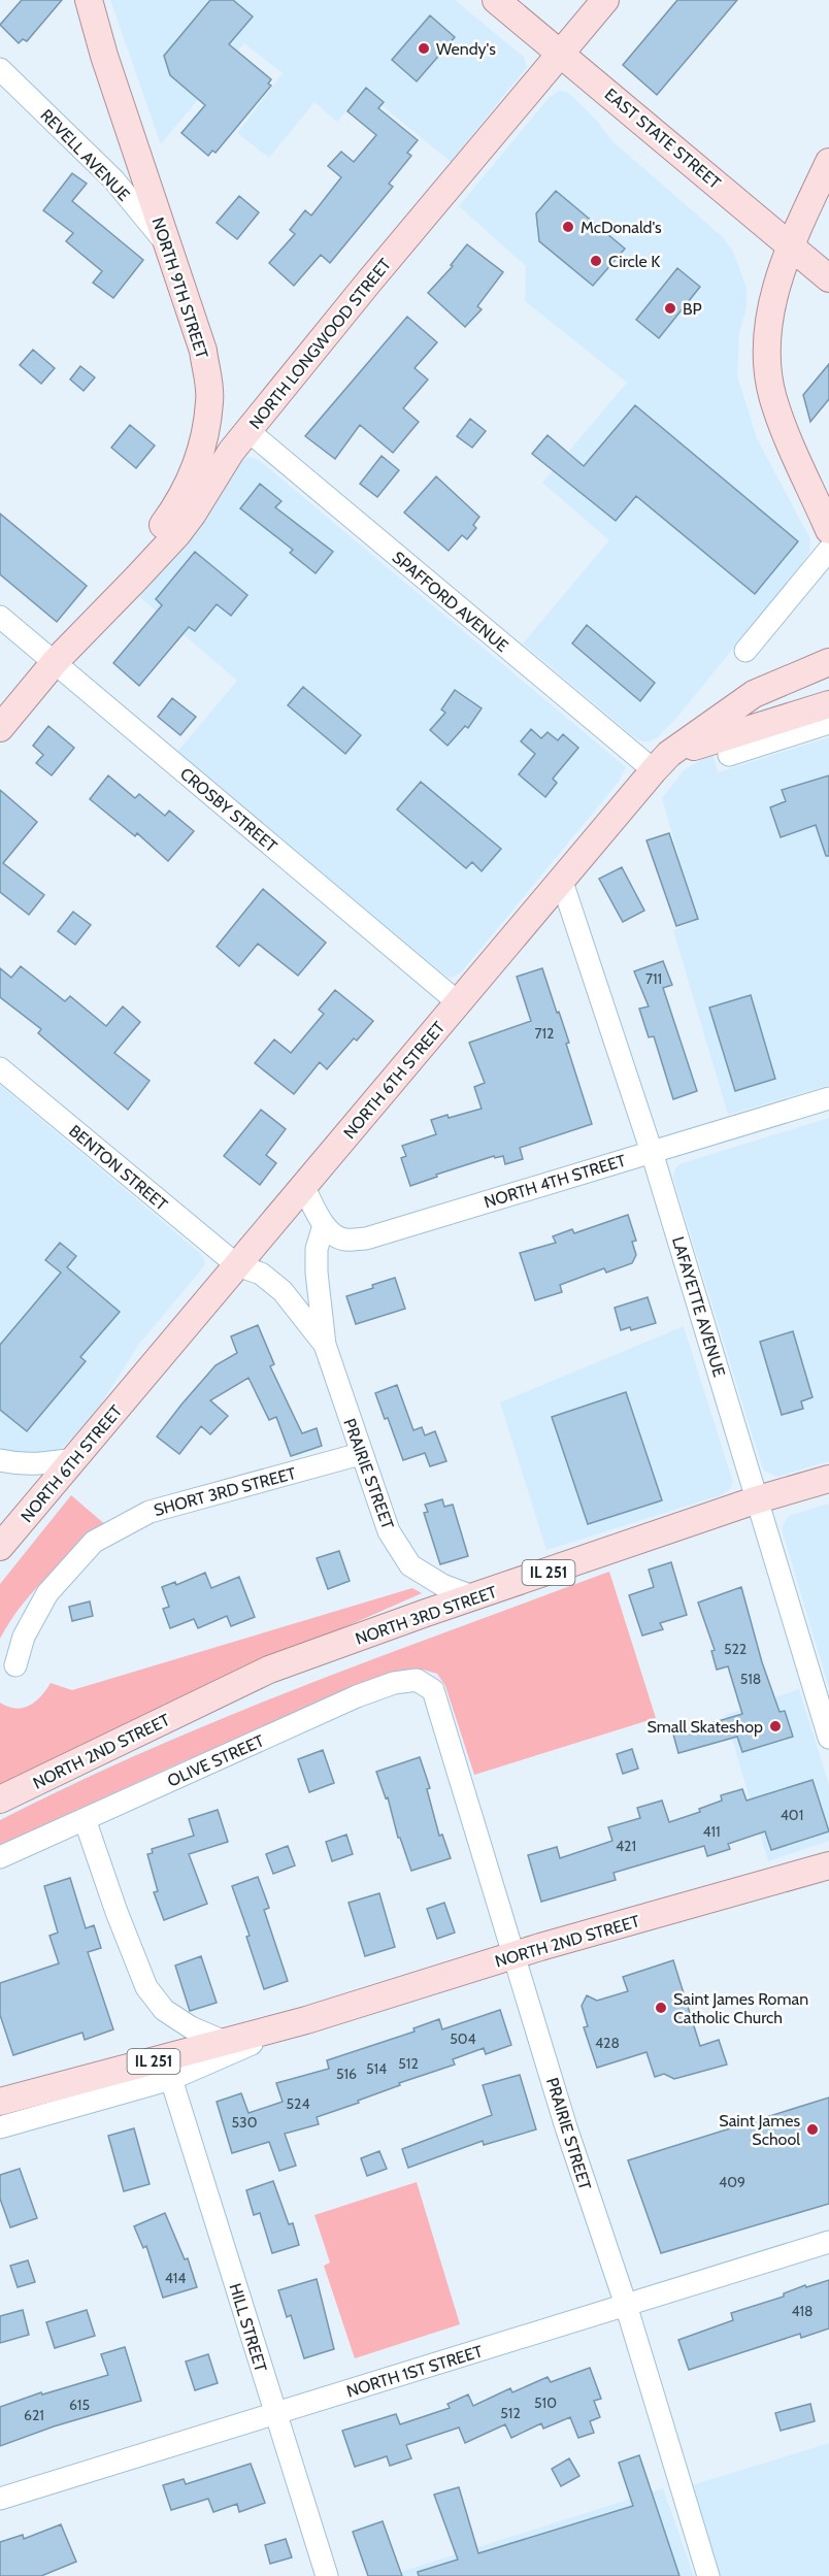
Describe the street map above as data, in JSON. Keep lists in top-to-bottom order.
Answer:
{
  "streets": {
    "main road": [
      "EAST STATE STREET",
      "NORTH 9TH STREET",
      "NORTH LONGWOOD STREET",
      "NORTH 6TH STREET",
      "IL 251",
      "NORTH 3RD STREET",
      "NORTH 2ND STREET"
    ],
    "street": [
      "REVELL AVENUE",
      "SPAFFORD AVENUE",
      "CROSBY STREET",
      "BENTON STREET",
      "NORTH 4TH STREET",
      "LAFAYETTE AVENUE",
      "PRAIRIE STREET",
      "SHORT 3RD STREET",
      "OLIVE STREET",
      "HILL STREET",
      "NORTH 1ST STREET"
    ]
  },
  "crossings": [
    ["EAST STATE STREET", "NORTH LONGWOOD STREET"],
    ["REVELL AVENUE", "NORTH 9TH STREET"],
    ["NORTH 9TH STREET", "NORTH LONGWOOD STREET"],
    ["NORTH LONGWOOD STREET", "SPAFFORD AVENUE"],
    ["NORTH LONGWOOD STREET", "CROSBY STREET"],
    ["SPAFFORD AVENUE", "NORTH 6TH STREET"],
    ["CROSBY STREET", "NORTH 6TH STREET"],
    ["NORTH 6TH STREET", "BENTON STREET"],
    ["NORTH 6TH STREET", "LAFAYETTE AVENUE"],
    ["NORTH 6TH STREET", "PRAIRIE STREET"],
    ["BENTON STREET", "PRAIRIE STREET"],
    ["NORTH 4TH STREET", "LAFAYETTE AVENUE"],
    ["NORTH 4TH STREET", "PRAIRIE STREET"],
    ["LAFAYETTE AVENUE", "NORTH 3RD STREET"],
    ["PRAIRIE STREET", "SHORT 3RD STREET"],
    ["PRAIRIE STREET", "NORTH 3RD STREET"],
    ["PRAIRIE STREET", "NORTH 2ND STREET"],
    ["PRAIRIE STREET", "OLIVE STREET"],
    ["PRAIRIE STREET", "NORTH 1ST STREET"],
    ["NORTH 3RD STREET", "NORTH 2ND STREET"],
    ["NORTH 2ND STREET", "HILL STREET"],
    ["HILL STREET", "NORTH 1ST STREET"]
  ],
  "places": [
    "Wendy's",
    "McDonald's",
    "Circle K",
    "BP",
    "Small Skateshop",
    "Saint James Roman Catholic Church",
    "Saint James School"
  ],
  "house_numbers": [
    "711",
    "712",
    "522",
    "518",
    "401",
    "411",
    "421",
    "504",
    "428",
    "512",
    "514",
    "516",
    "524",
    "530",
    "409",
    "414",
    "418",
    "510",
    "615",
    "512",
    "621"
  ]
}
